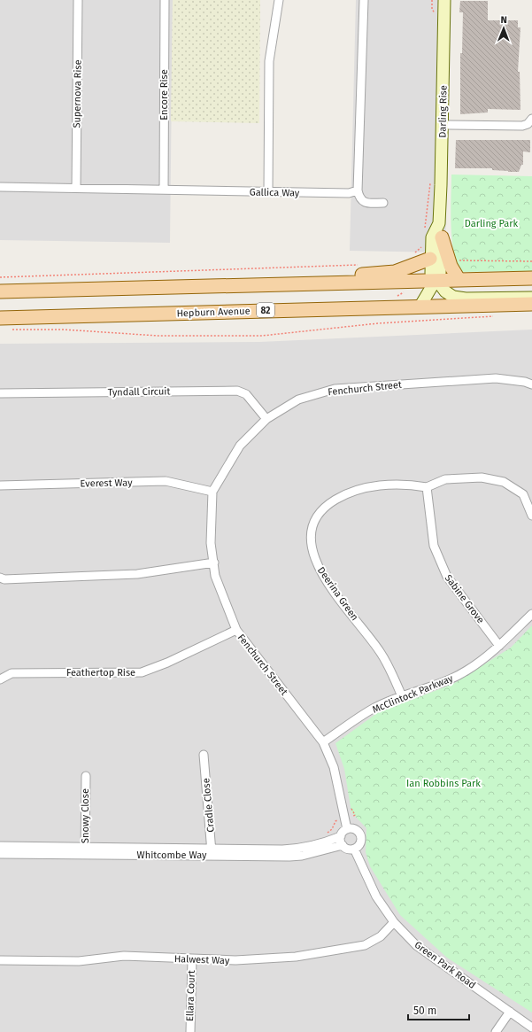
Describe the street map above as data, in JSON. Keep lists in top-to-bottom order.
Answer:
{
  "streets": {
    "main road": ["82", "Hepburn Avenue"],
    "street": [
      "Supernova Rise",
      "Encore Rise",
      "Darling Rise",
      "Gallica Way",
      "Fenchurch Street",
      "Tyndall Circuit",
      "Everest Way",
      "Deerina Green",
      "Sabine Grove",
      "Feathertop Rise",
      "McClintock Parkway",
      "Cradle Close",
      "Snowy Close",
      "Whitcombe Way",
      "Halwest Way",
      "Green Park Road",
      "Ellara Court"
    ]
  },
  "crossings": [
    ["Supernova Rise", "Gallica Way"],
    ["Encore Rise", "Gallica Way"],
    ["Darling Rise", "Hepburn Avenue"],
    ["Fenchurch Street", "Tyndall Circuit"],
    ["Fenchurch Street", "Everest Way"],
    ["Fenchurch Street", "Feathertop Rise"],
    ["Fenchurch Street", "McClintock Parkway"],
    ["Fenchurch Street", "Whitcombe Way"],
    ["Fenchurch Street", "Green Park Road"],
    ["Deerina Green", "Sabine Grove"],
    ["Deerina Green", "McClintock Parkway"],
    ["Sabine Grove", "McClintock Parkway"],
    ["Cradle Close", "Whitcombe Way"],
    ["Snowy Close", "Whitcombe Way"],
    ["Whitcombe Way", "Green Park Road"],
    ["Halwest Way", "Green Park Road"],
    ["Halwest Way", "Ellara Court"]
  ],
  "parks": ["Darling Park", "Ian Robbins Park"],
  "scale_bar": "50 m",
  "north": "top"
}
